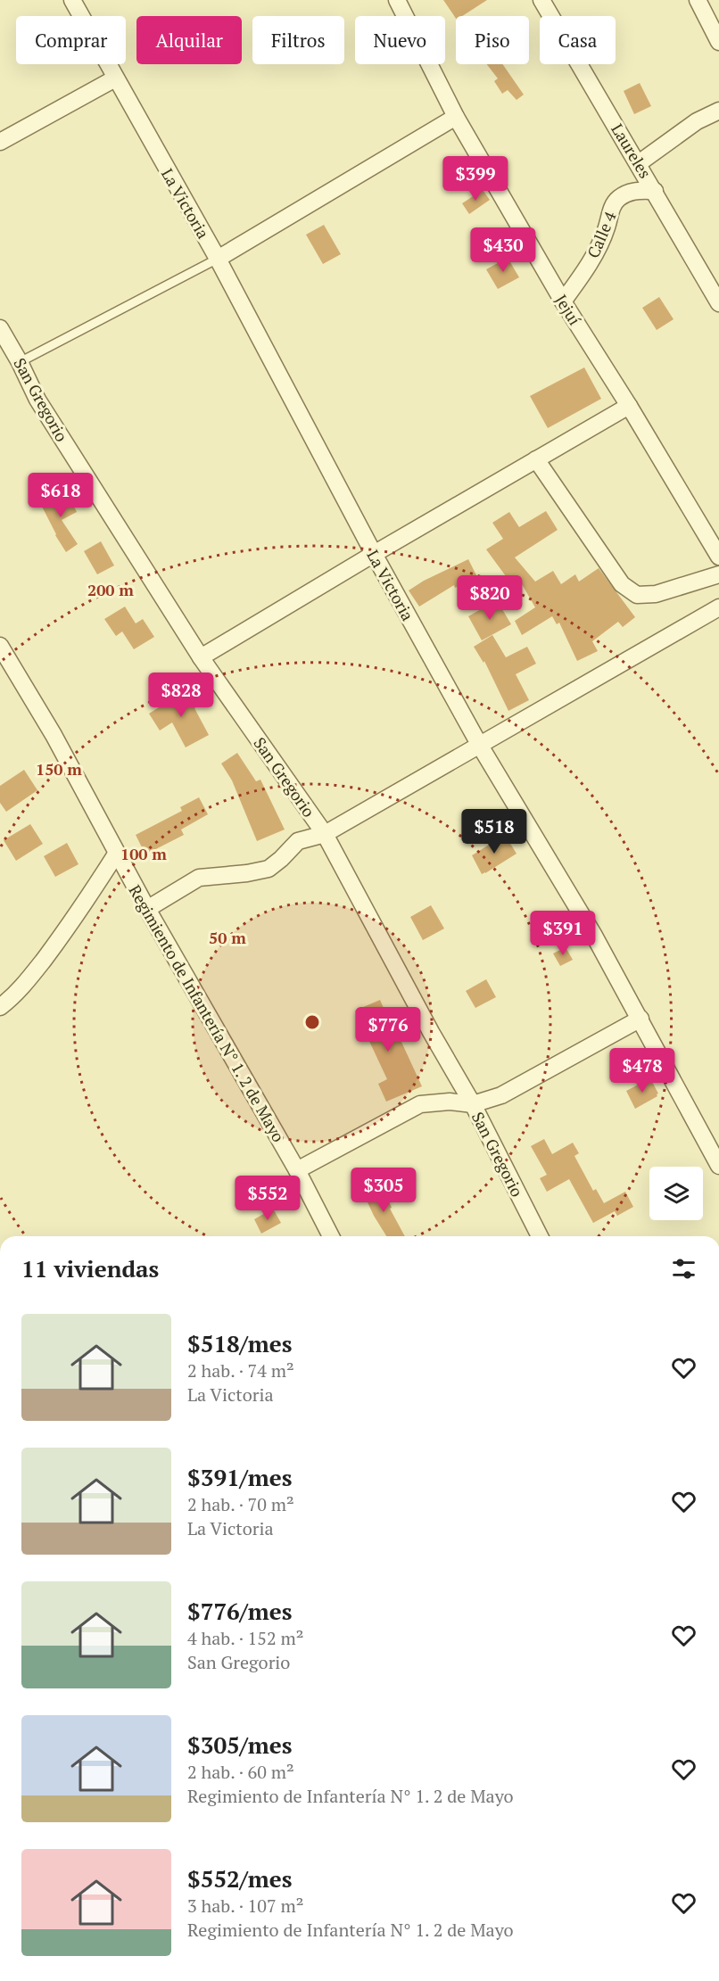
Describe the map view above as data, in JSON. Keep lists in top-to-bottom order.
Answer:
{
  "streets": {
    "street": [
      "Laureles",
      "La Victoria",
      "Calle 4",
      "Jejuí",
      "San Gregorio",
      "Regimiento de Infantería N° 1. 2 de Mayo"
    ]
  },
  "crossings": [
    ["Laureles", "Calle 4"],
    ["Calle 4", "Jejuí"]
  ],
  "page": {
    "chip": [
      "Comprar",
      "Alquilar",
      "Filtros",
      "Nuevo",
      "Piso",
      "Casa"
    ],
    "price": [
      "$399",
      "$430",
      "$618",
      "$820",
      "$828",
      "$518",
      "$391",
      "$776",
      "$478",
      "$305",
      "$552"
    ],
    "heading": "11 viviendas",
    "list": [
      {
        "name": "$518/mes",
        "note": "2 hab. · 74 m² · La Victoria"
      },
      {
        "name": "$391/mes",
        "note": "2 hab. · 70 m² · La Victoria"
      },
      {
        "name": "$776/mes",
        "note": "4 hab. · 152 m² · San Gregorio"
      },
      {
        "name": "$305/mes",
        "note": "2 hab. · 60 m² · Regimiento de Infantería N° 1. 2 de Mayo"
      },
      {
        "name": "$552/mes",
        "note": "3 hab. · 107 m² · Regimiento de Infantería N° 1. 2 de Mayo"
      }
    ]
  },
  "rings": [
    "200 m",
    "150 m",
    "100 m",
    "50 m"
  ]
}
